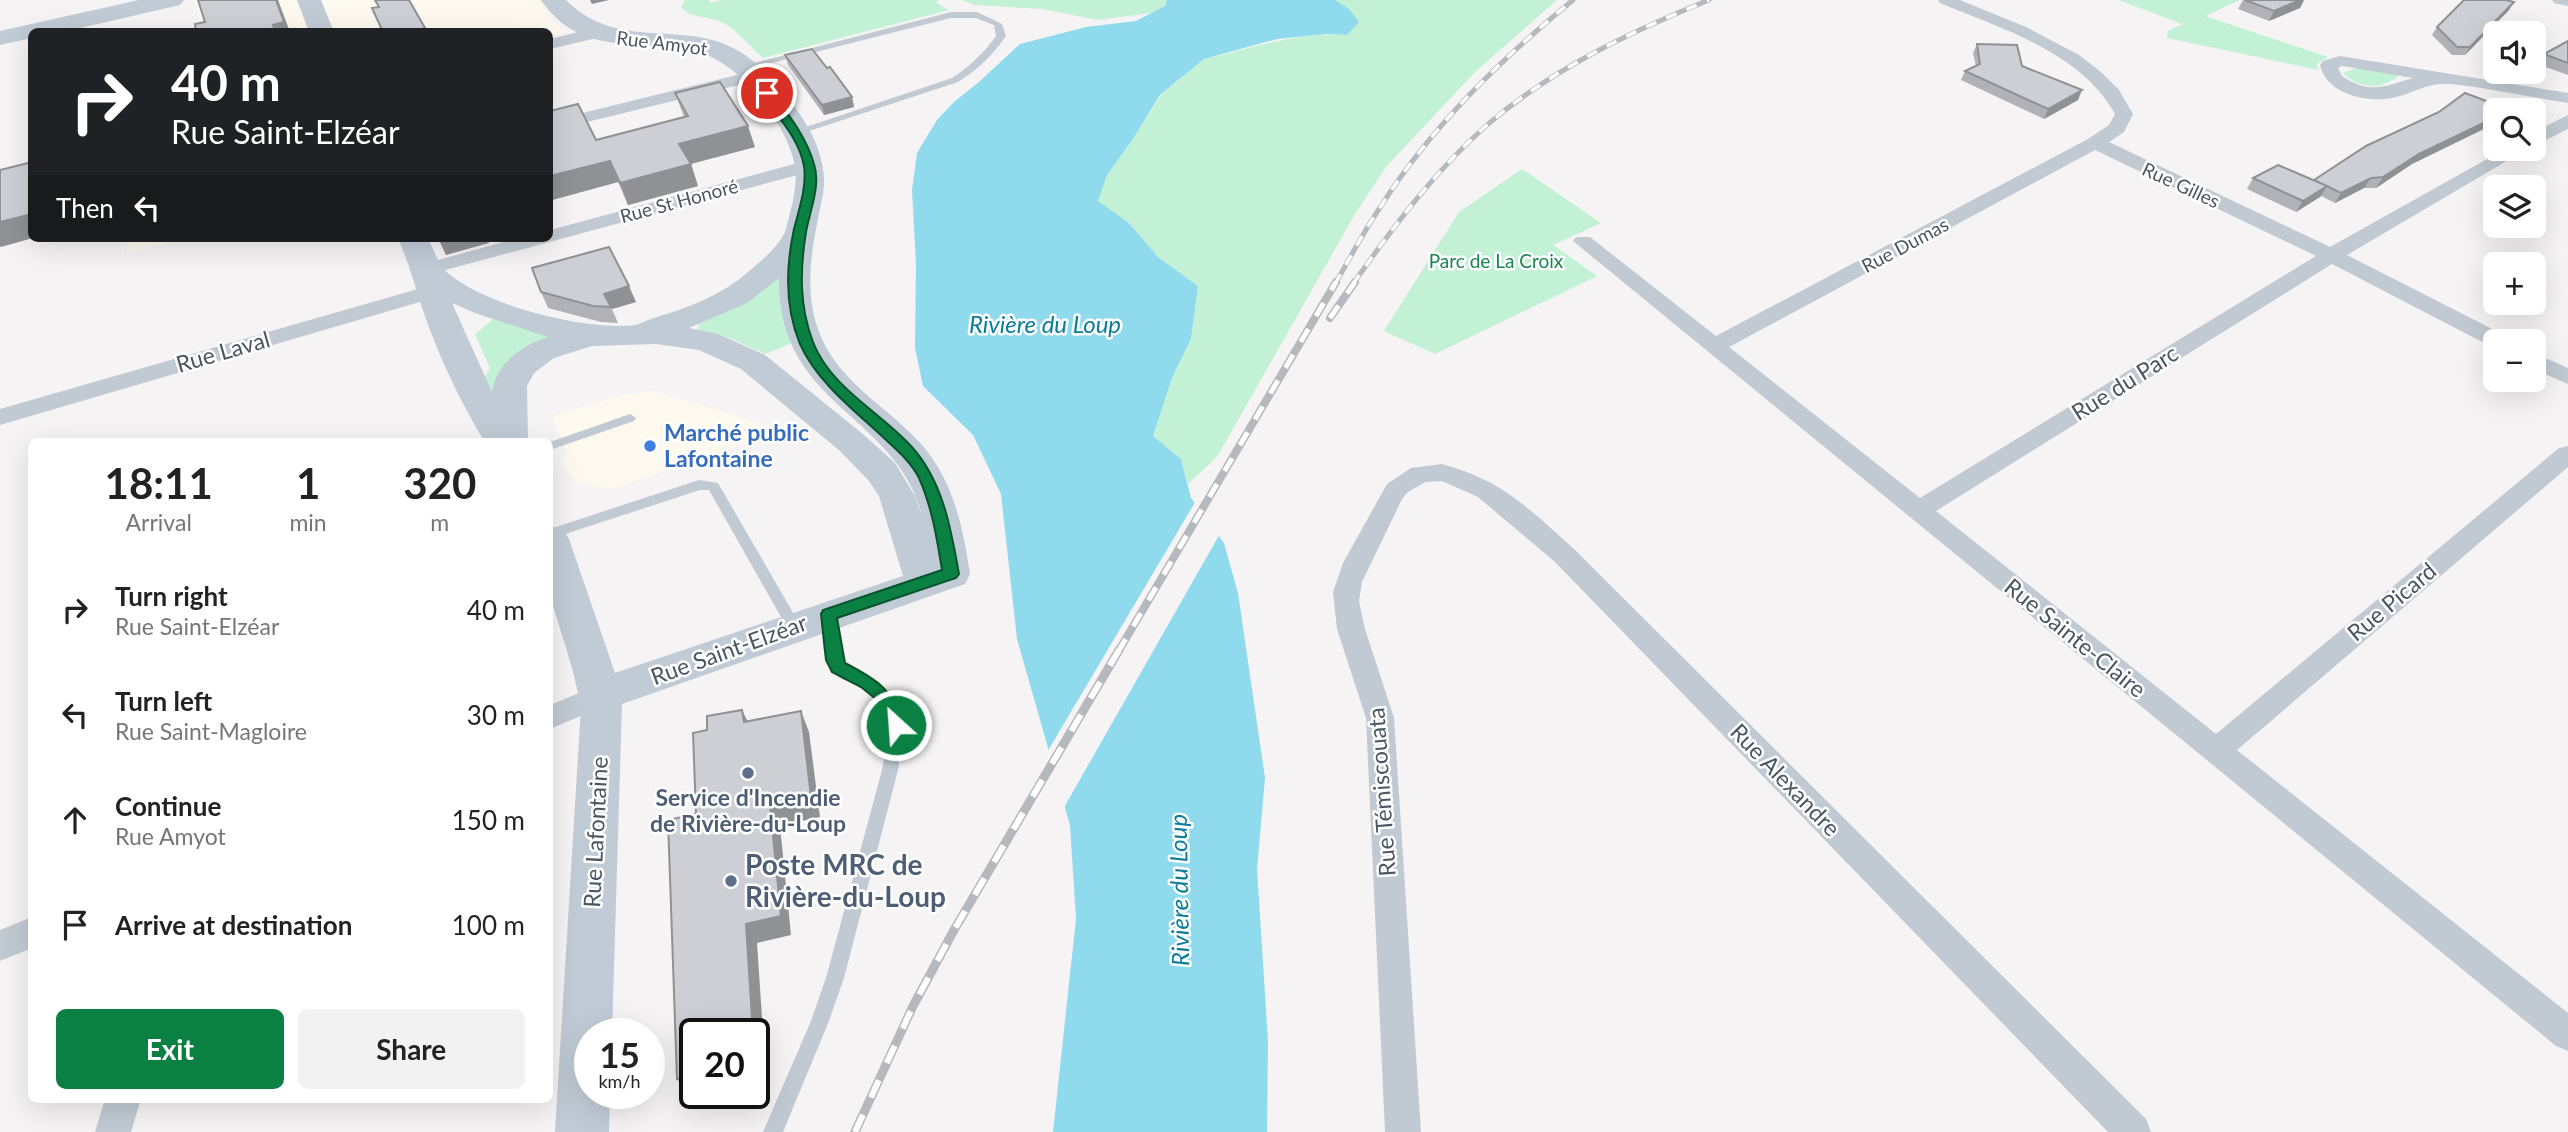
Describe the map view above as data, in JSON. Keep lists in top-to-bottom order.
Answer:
{
  "streets": {
    "main road": ["Rue Amyot", "Rue Saint-Elzéar", "Rue Lafontaine"],
    "street": [
      "Rue Gilles",
      "Rue St Honoré",
      "Rue Dumas",
      "Rue Laval",
      "Rue du Parc",
      "Rue Picard",
      "Rue Sainte-Claire",
      "Rue Alexandre",
      "Rue Témiscouata"
    ]
  },
  "crossings": [
    ["Rue Amyot", "Rue St Honoré"],
    ["Rue Amyot", "Rue Saint-Elzéar"],
    ["Rue Gilles", "Rue Dumas"],
    ["Rue Gilles", "Rue du Parc"],
    ["Rue Dumas", "Rue Sainte-Claire"],
    ["Rue du Parc", "Rue Sainte-Claire"],
    ["Rue Picard", "Rue Sainte-Claire"],
    ["Rue Saint-Elzéar", "Rue Lafontaine"],
    ["Rue Alexandre", "Rue Témiscouata"]
  ],
  "water": ["Rivière du Loup"],
  "parks": ["Parc de La Croix"],
  "places": ["Marché public Lafontaine", "Service d'Incendie de Rivière-du-Loup", "Poste MRC de Rivière-du-Loup"],
  "page": {
    "map_buttons": ["+", "−"],
    "turn": ["40 m", "Rue Saint-Elzéar"],
    "then": "Then",
    "eta": [
      "18:11",
      "Arrival",
      "1",
      "min",
      "320",
      "m"
    ],
    "list": [
      {
        "name": "Turn right",
        "note": "Rue Saint-Elzéar",
        "value": "40 m"
      },
      {
        "name": "Turn left",
        "note": "Rue Saint-Magloire",
        "value": "30 m"
      },
      {
        "name": "Continue",
        "note": "Rue Amyot",
        "value": "150 m"
      },
      {
        "name": "Arrive at destination",
        "value": "100 m"
      }
    ],
    "buttons": ["Exit", "Share"],
    "speed": "15 km/h",
    "limit": "20"
  }
}
